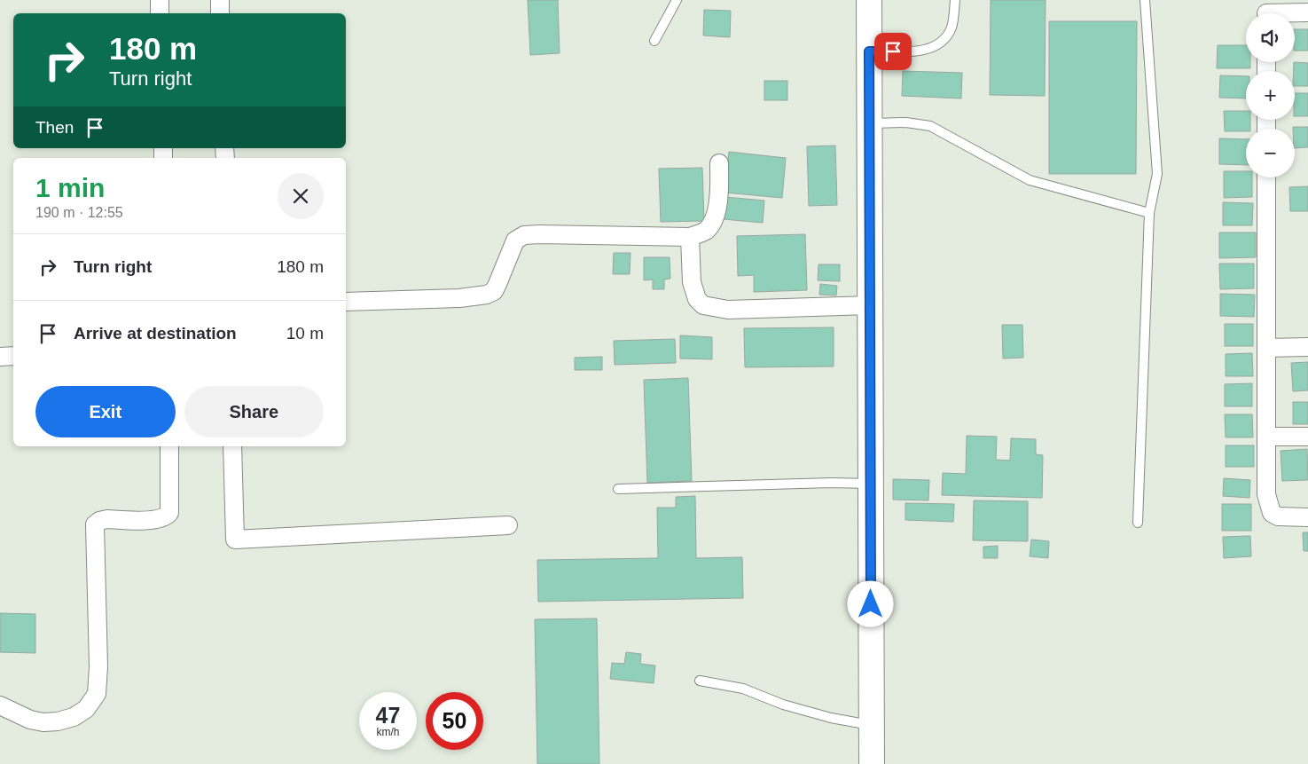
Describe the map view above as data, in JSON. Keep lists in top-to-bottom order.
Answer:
{
  "page": {
    "map_buttons": ["+", "−"],
    "turn": ["180 m", "Turn right"],
    "then": "Then",
    "heading": ["1 min", "190 m · 12:55"],
    "list": [
      {
        "name": "Turn right",
        "value": "180 m"
      },
      {
        "name": "Arrive at destination",
        "value": "10 m"
      }
    ],
    "buttons": ["Exit", "Share"],
    "speed": "47 km/h",
    "limit": "50"
  }
}
